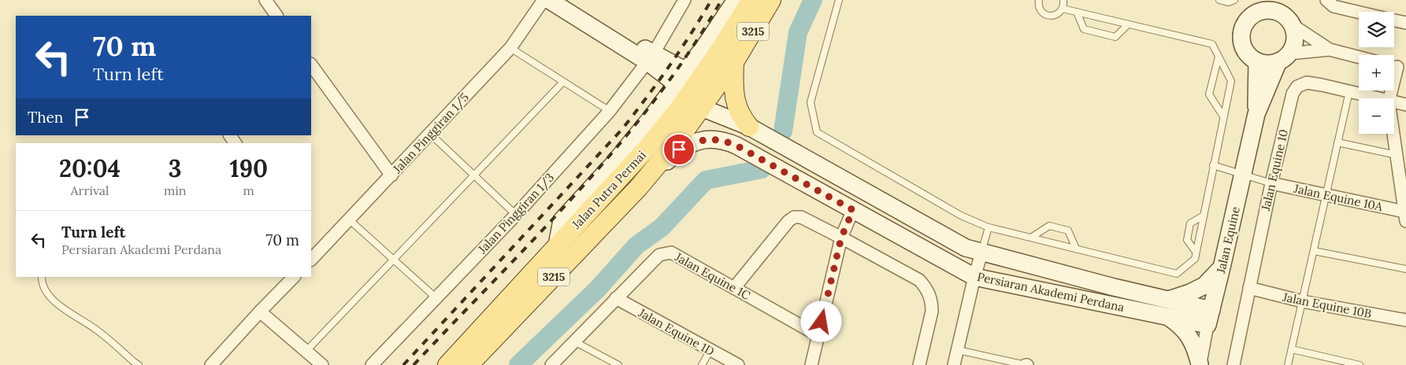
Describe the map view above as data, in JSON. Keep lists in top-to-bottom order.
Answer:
{
  "streets": {
    "main road": ["3215", "Jalan Putra Permai"],
    "street": [
      "Jalan Pinggiran 1/5",
      "Jalan Equine 10",
      "Jalan Equine 10A",
      "Jalan Pinggiran 1/3",
      "Jalan Equine",
      "Jalan Equine 1C",
      "Persiaran Akademi Perdana",
      "Jalan Equine 10B",
      "Jalan Equine 1D"
    ]
  },
  "crossings": [
    ["Jalan Equine 10", "Jalan Equine 10A"],
    ["Jalan Equine 10", "Jalan Equine 10B"],
    ["Jalan Putra Permai", "Persiaran Akademi Perdana"],
    ["Jalan Equine", "Persiaran Akademi Perdana"],
    ["Jalan Equine 1C", "Jalan Equine 1D"]
  ],
  "page": {
    "map_buttons": ["+", "−"],
    "turn": ["70 m", "Turn left"],
    "then": "Then",
    "eta": [
      "20:04",
      "Arrival",
      "3",
      "min",
      "190",
      "m"
    ],
    "list": [
      {
        "name": "Turn left",
        "note": "Persiaran Akademi Perdana",
        "value": "70 m"
      }
    ]
  }
}
